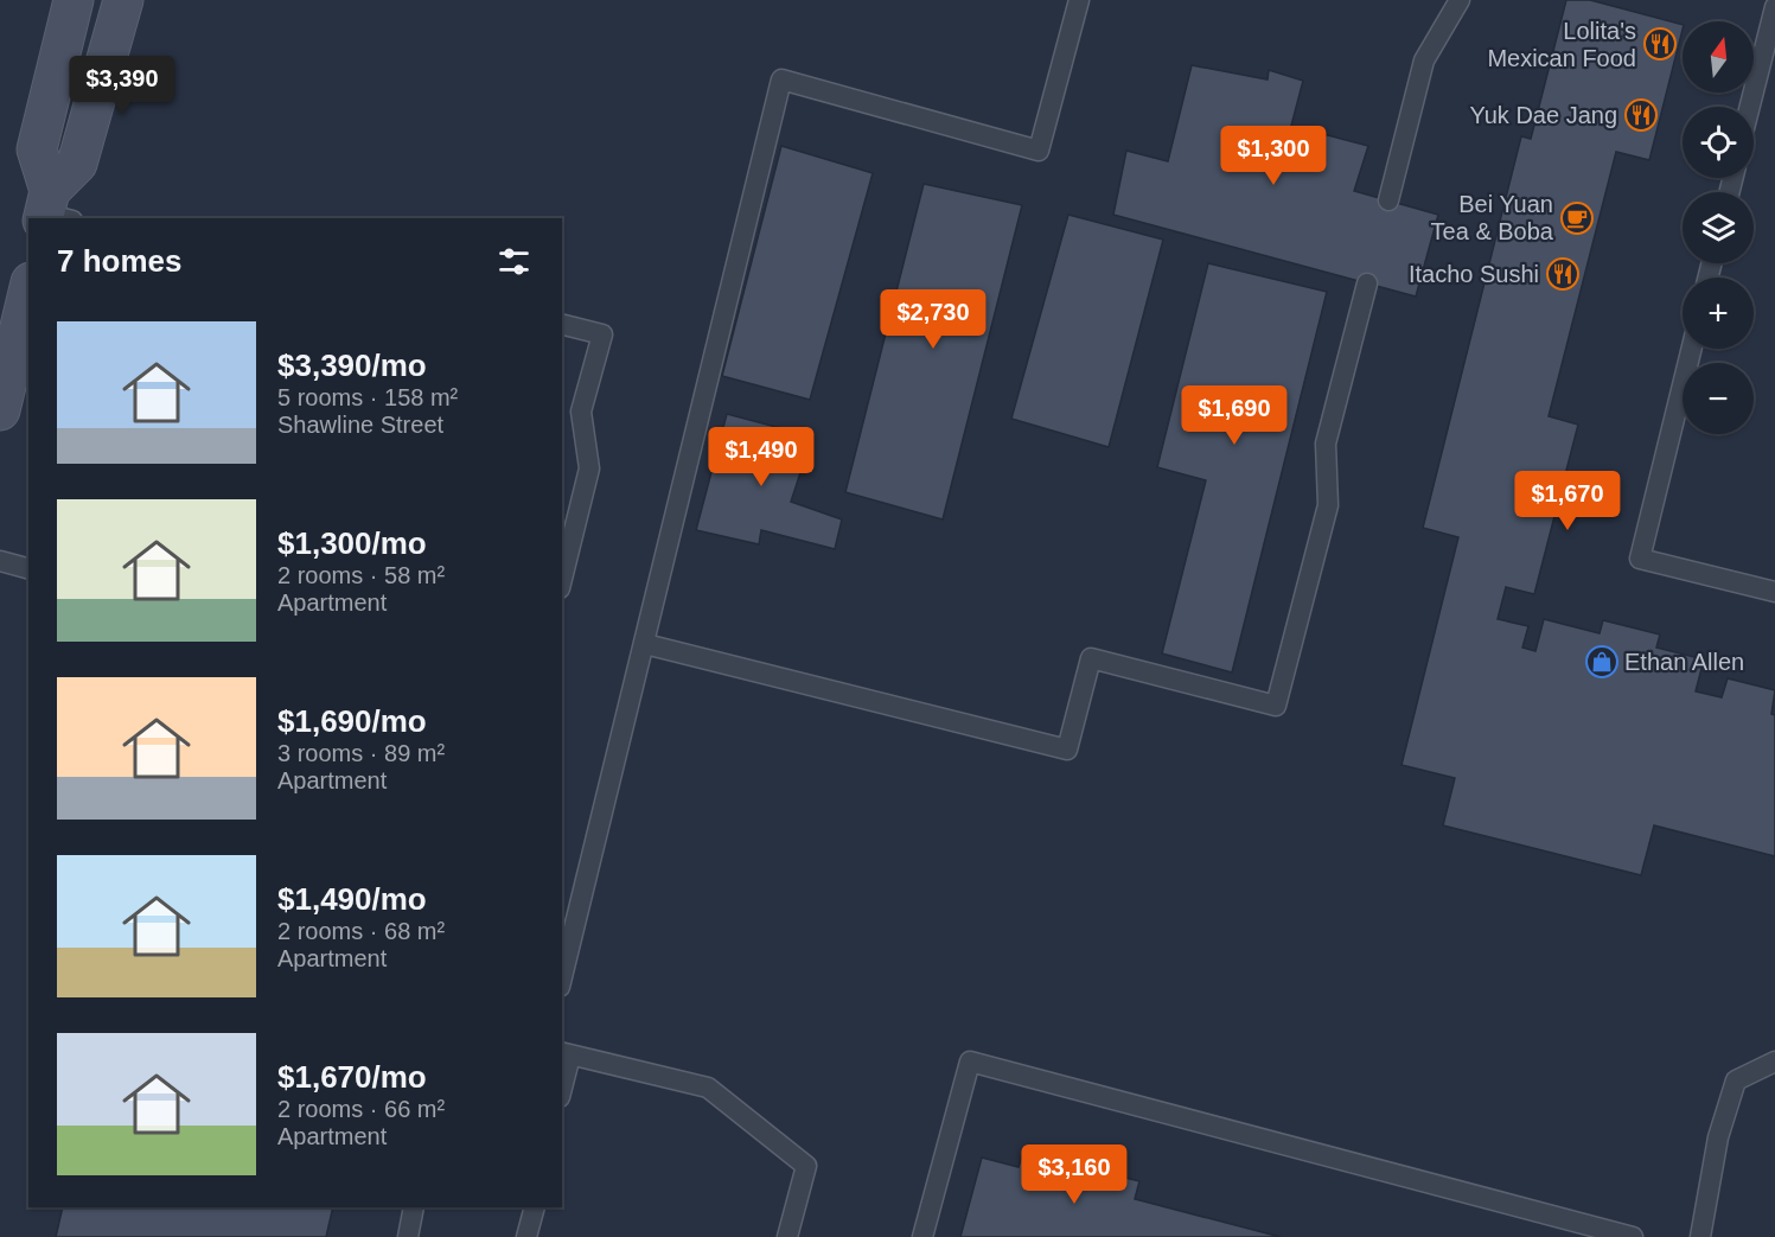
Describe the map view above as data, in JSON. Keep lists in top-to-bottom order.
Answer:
{
  "places": {
    "restaurant": ["Lolita's Mexican Food", "Yuk Dae Jang", "Itacho Sushi"],
    "cafe": ["Bei Yuan Tea & Boba"],
    "shop": ["Ethan Allen"]
  },
  "north": "top",
  "page": {
    "map_buttons": ["+", "−"],
    "price": [
      "$3,390",
      "$1,300",
      "$2,730",
      "$1,690",
      "$1,490",
      "$1,670",
      "$3,160"
    ],
    "heading": "7 homes",
    "list": [
      {
        "name": "$3,390/mo",
        "note": "5 rooms · 158 m² · Shawline Street"
      },
      {
        "name": "$1,300/mo",
        "note": "2 rooms · 58 m² · Apartment"
      },
      {
        "name": "$1,690/mo",
        "note": "3 rooms · 89 m² · Apartment"
      },
      {
        "name": "$1,490/mo",
        "note": "2 rooms · 68 m² · Apartment"
      },
      {
        "name": "$1,670/mo",
        "note": "2 rooms · 66 m² · Apartment"
      }
    ]
  }
}
